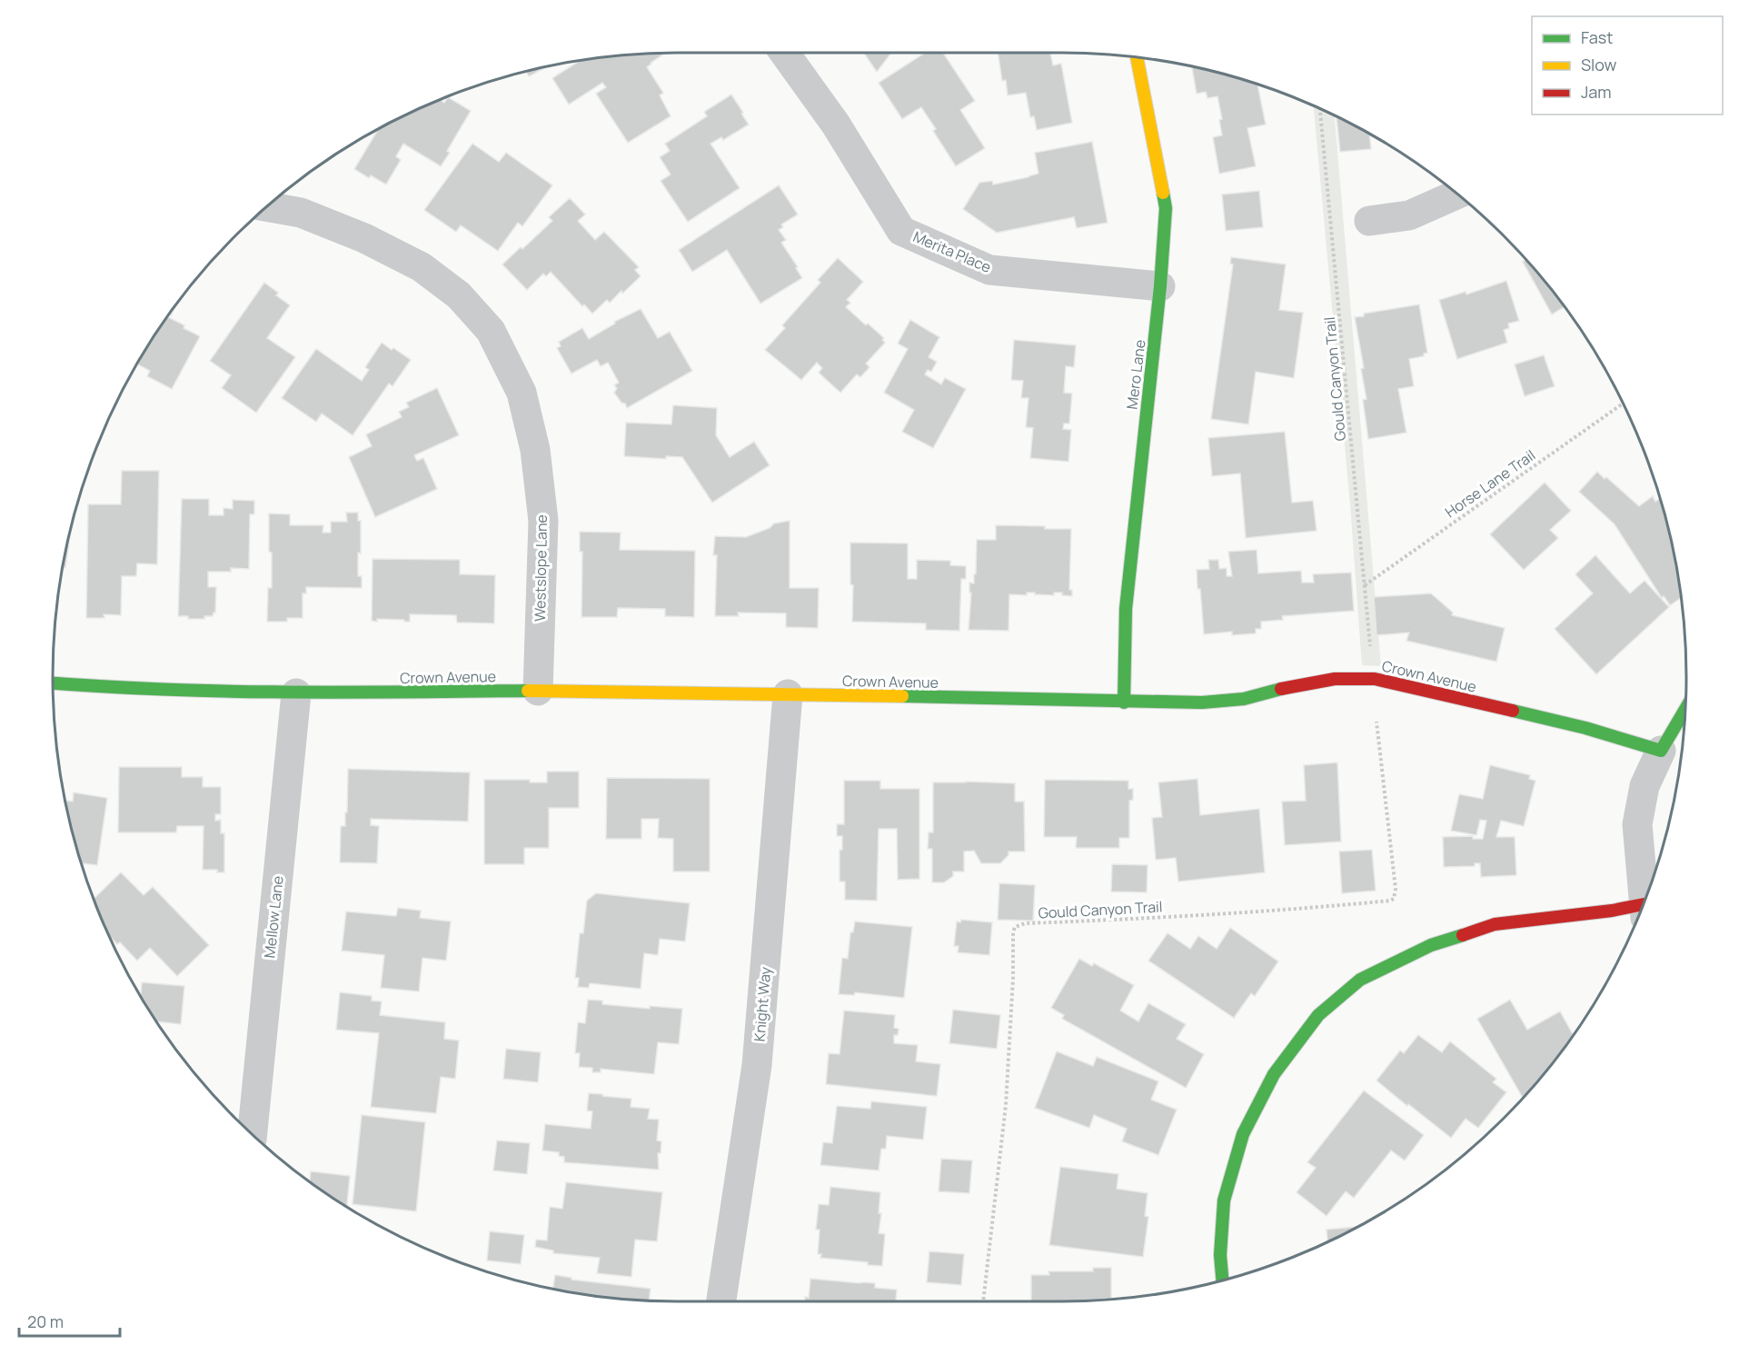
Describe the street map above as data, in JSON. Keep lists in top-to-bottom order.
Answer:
{
  "streets": {
    "street": [
      "Merita Place",
      "Mero Lane",
      "Westslope Lane",
      "Crown Avenue",
      "Mellow Lane",
      "Knight Way"
    ],
    "path": ["Gould Canyon Trail", "Horse Lane Trail"]
  },
  "crossings": [
    ["Merita Place", "Mero Lane"],
    ["Mero Lane", "Crown Avenue"],
    ["Gould Canyon Trail", "Horse Lane Trail"],
    ["Westslope Lane", "Crown Avenue"],
    ["Crown Avenue", "Mellow Lane"],
    ["Crown Avenue", "Knight Way"]
  ],
  "legend": ["Fast", "Slow", "Jam"],
  "scale_bar": "20 m"
}
